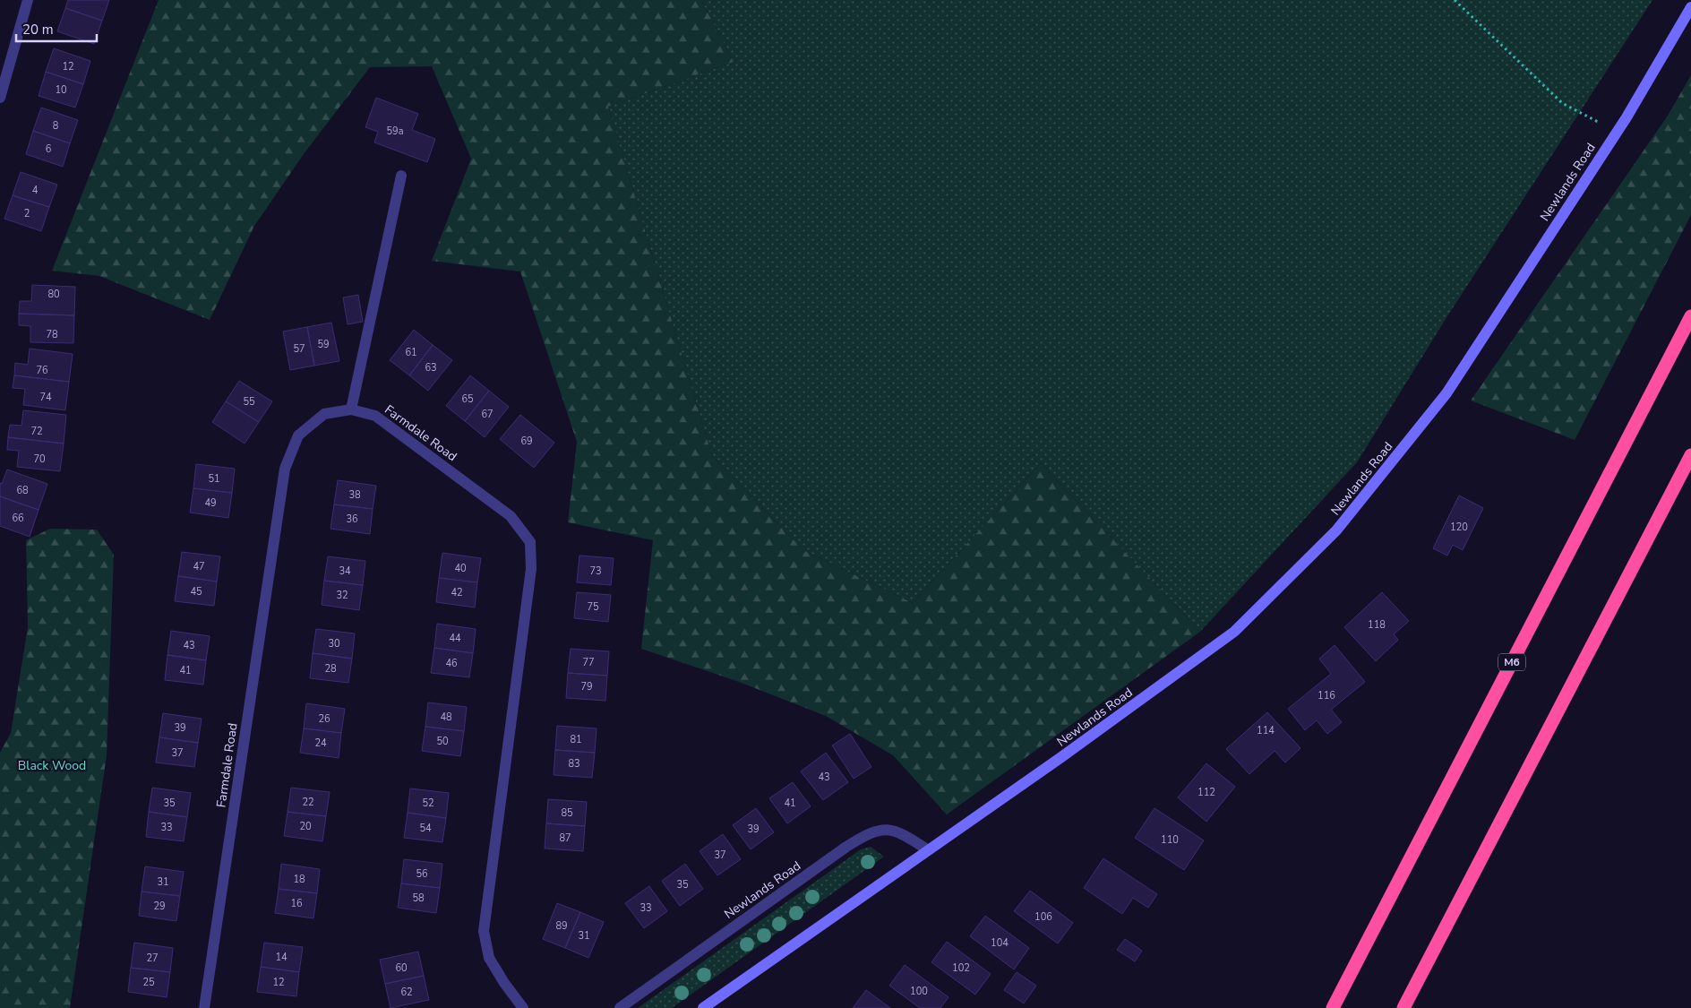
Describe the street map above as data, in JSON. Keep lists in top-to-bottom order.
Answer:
{
  "streets": {
    "highway": ["M6"],
    "street": ["Newlands Road", "Farmdale Road"]
  },
  "parks": ["Black Wood"],
  "house_numbers": [
    "12",
    "10",
    "8",
    "59a",
    "6",
    "4",
    "2",
    "80",
    "78",
    "59",
    "57",
    "61",
    "63",
    "76",
    "74",
    "65",
    "55",
    "67",
    "72",
    "69",
    "70",
    "51",
    "68",
    "38",
    "49",
    "66",
    "36",
    "120",
    "47",
    "40",
    "34",
    "73",
    "45",
    "42",
    "32",
    "75",
    "118",
    "44",
    "30",
    "43",
    "77",
    "46",
    "28",
    "41",
    "79",
    "116",
    "48",
    "26",
    "39",
    "114",
    "81",
    "50",
    "24",
    "37",
    "83",
    "43",
    "112",
    "22",
    "35",
    "52",
    "41",
    "85",
    "20",
    "33",
    "54",
    "39",
    "87",
    "110",
    "37",
    "56",
    "18",
    "31",
    "35",
    "58",
    "16",
    "29",
    "33",
    "106",
    "89",
    "31",
    "104",
    "14",
    "27",
    "60",
    "102",
    "25",
    "12",
    "100",
    "62"
  ],
  "scale_bar": "20 m"
}
